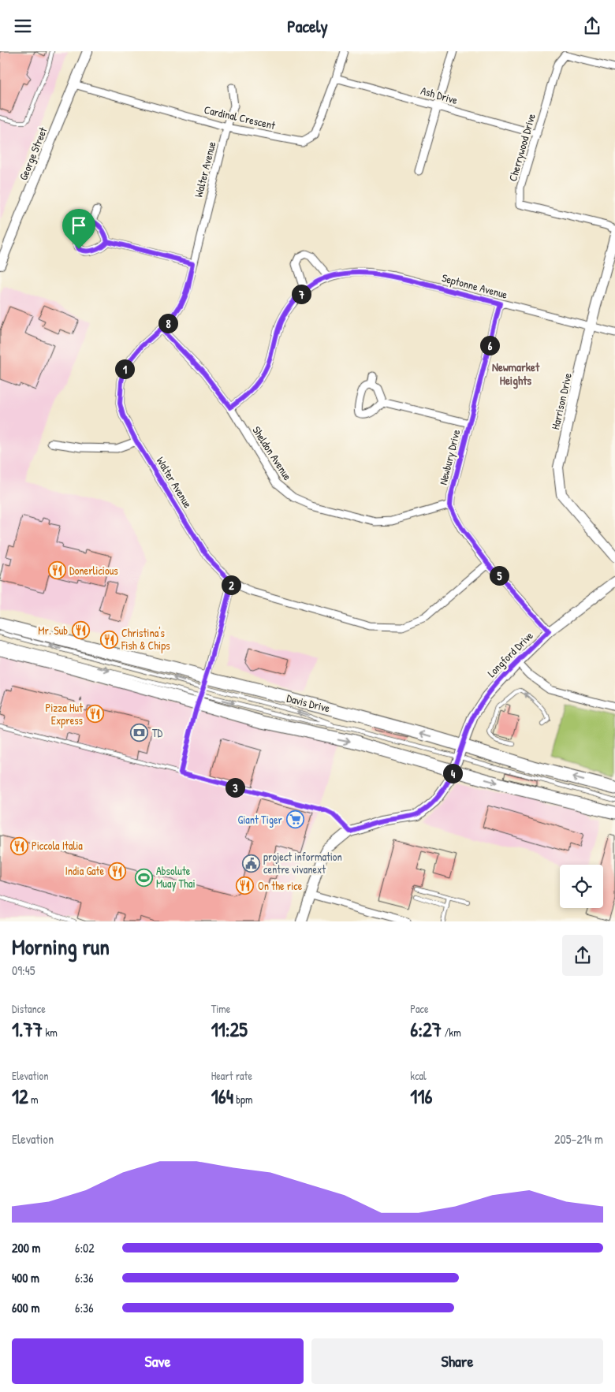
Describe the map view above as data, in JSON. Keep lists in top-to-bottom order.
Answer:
{
  "streets": {
    "main road": ["Davis Drive"],
    "street": [
      "Ash Drive",
      "Cardinal Crescent",
      "Cherrywood Drive",
      "George Street",
      "Walter Avenue",
      "Septonne Avenue",
      "Harrison Drive",
      "Sheldon Avenue",
      "Newbury Drive",
      "Longford Drive"
    ]
  },
  "crossings": [
    ["Ash Drive", "Cardinal Crescent"],
    ["Ash Drive", "Cherrywood Drive"],
    ["Cardinal Crescent", "George Street"],
    ["Cardinal Crescent", "Walter Avenue"],
    ["Walter Avenue", "Sheldon Avenue"],
    ["Septonne Avenue", "Harrison Drive"],
    ["Septonne Avenue", "Sheldon Avenue"],
    ["Septonne Avenue", "Newbury Drive"],
    ["Sheldon Avenue", "Newbury Drive"],
    ["Longford Drive", "Davis Drive"]
  ],
  "districts": ["Newmarket Heights"],
  "places": {
    "restaurant": [
      "Donerlicious",
      "Mr. Sub",
      "Christina's Fish & Chips",
      "Pizza Hut Express",
      "Piccola Italia",
      "India Gate",
      "On the rice"
    ],
    "bank": ["TD"],
    "supermarket": ["Giant Tiger"],
    "public building": ["project information centre vivanext"],
    "sports": ["Absolute Muay Thai"]
  },
  "page": {
    "header": "Pacely",
    "pins": [
      "7",
      "8",
      "6",
      "1",
      "5",
      "2",
      "4",
      "3"
    ],
    "heading": ["Morning run", "09:45"],
    "stats": [
      ["Distance", "1.77 km"],
      ["Time", "11:25"],
      ["Pace", "6:27 /km"],
      ["Elevation", "12 m"],
      ["Heart rate", "164 bpm"],
      ["kcal", "116"]
    ],
    "chart": ["Elevation", "205–214 m"],
    "list": [
      {
        "name": "200 m",
        "note": "6:02"
      },
      {
        "name": "400 m",
        "note": "6:36"
      },
      {
        "name": "600 m",
        "note": "6:36"
      }
    ],
    "buttons": ["Save", "Share"]
  }
}
